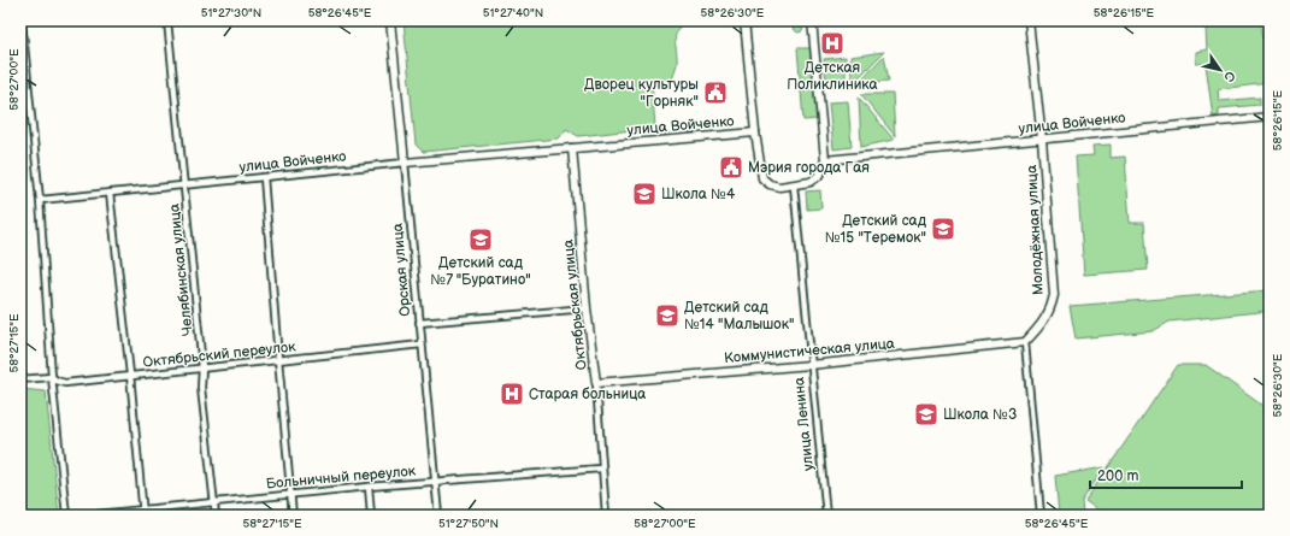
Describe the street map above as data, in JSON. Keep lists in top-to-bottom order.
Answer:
{
  "streets": {
    "main road": [
      "улица Войченко",
      "Молодёжная улица",
      "Орская улица",
      "Октябрьская улица",
      "Коммунистическая улица"
    ],
    "street": [
      "Челябинская улица",
      "Октябрьский переулок",
      "улица Ленина",
      "Больничный переулок"
    ]
  },
  "crossings": [
    ["улица Войченко", "Молодёжная улица"],
    ["улица Войченко", "Челябинская улица"],
    ["улица Войченко", "Орская улица"],
    ["улица Войченко", "Октябрьская улица"],
    ["улица Войченко", "улица Ленина"],
    ["Молодёжная улица", "Коммунистическая улица"],
    ["Челябинская улица", "Октябрьский переулок"],
    ["Челябинская улица", "Больничный переулок"],
    ["Орская улица", "Октябрьский переулок"],
    ["Орская улица", "Больничный переулок"],
    ["Октябрьская улица", "Коммунистическая улица"],
    ["Октябрьская улица", "Больничный переулок"],
    ["Коммунистическая улица", "улица Ленина"]
  ],
  "places": {
    "hospital": ["Детская Поликлиника", "Старая больница"],
    "public building": ["Дворец культуры \"Горняк\"", "Мэрия города Гая"],
    "school or university": [
      "Школа №4",
      "Детский сад №15 \"Теремок\"",
      "Детский сад №7 \"Буратино\"",
      "Детский сад №14 \"Малышок\"",
      "Школа №3"
    ]
  },
  "scale_bar": "200 m",
  "north": "bottom right",
  "coordinates": [
    "51°27'30\"N",
    "58°26'45\"E",
    "51°27'40\"N",
    "58°26'30\"E",
    "58°26'15\"E",
    "58°27'00\"E",
    "58°27'15\"E",
    "51°27'50\"N"
  ]
}
